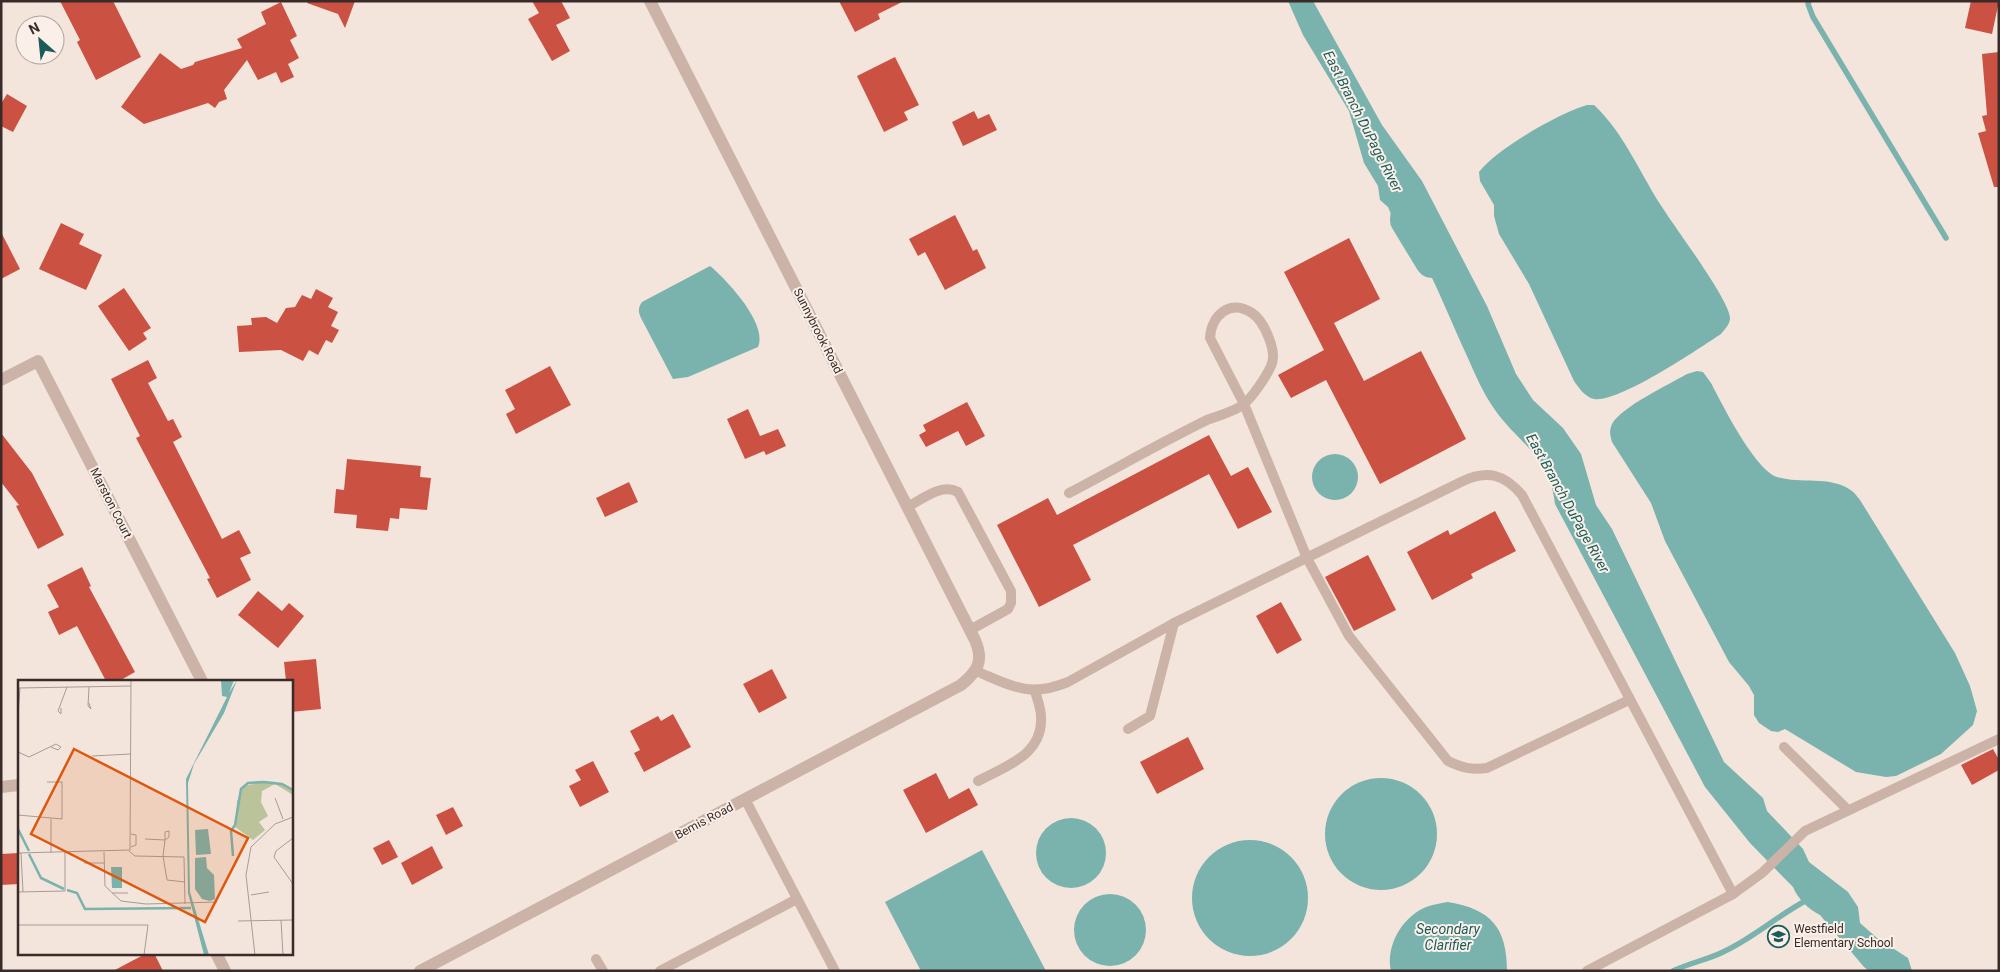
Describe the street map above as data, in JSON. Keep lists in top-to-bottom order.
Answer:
{
  "streets": {
    "street": ["Sunnybrook Road", "Marston Court", "Bemis Road"]
  },
  "crossings": [
    ["Sunnybrook Road", "Bemis Road"]
  ],
  "water": ["East Branch DuPage River", "Secondary Clarifier"],
  "places": {
    "school or university": ["Westfield Elementary School"]
  },
  "north": "top left"
}
